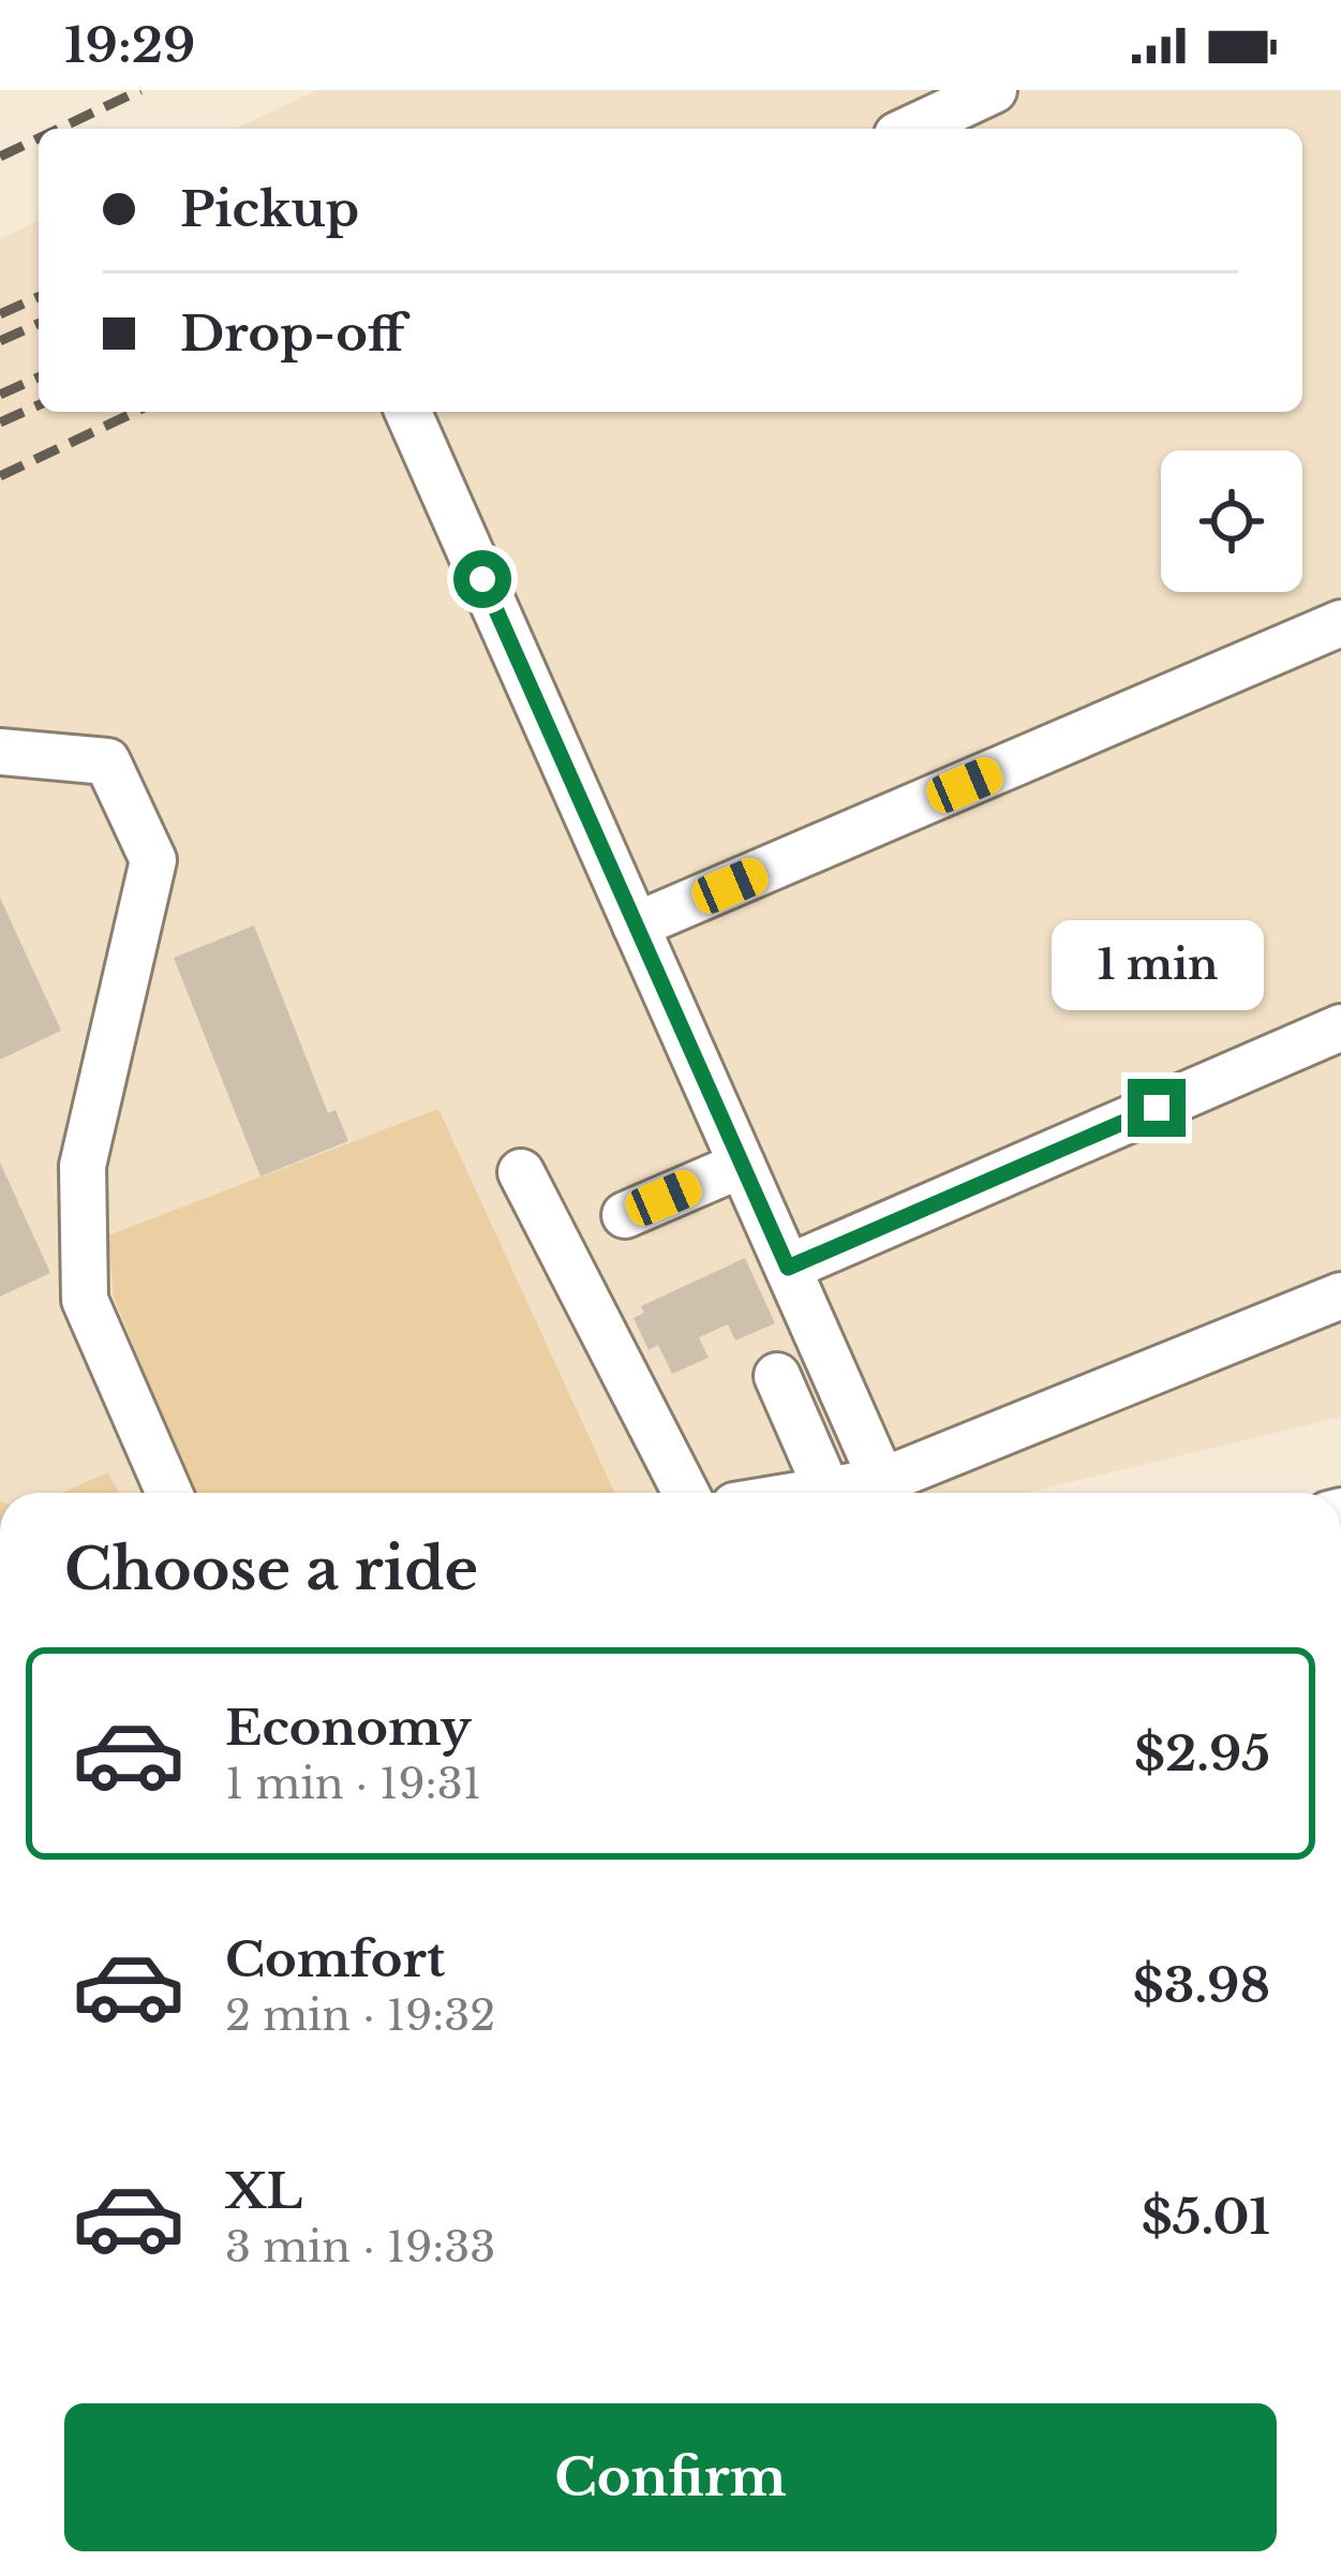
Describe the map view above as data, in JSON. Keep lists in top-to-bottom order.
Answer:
{
  "page": {
    "status": "19:29",
    "banner": ["Pickup", "Drop-off"],
    "bubble": "1 min",
    "heading": "Choose a ride",
    "list": [
      {
        "name": "Economy",
        "note": "1 min · 19:31",
        "value": "$2.95"
      },
      {
        "name": "Comfort",
        "note": "2 min · 19:32",
        "value": "$3.98"
      },
      {
        "name": "XL",
        "note": "3 min · 19:33",
        "value": "$5.01"
      }
    ],
    "buttons": "Confirm"
  }
}
